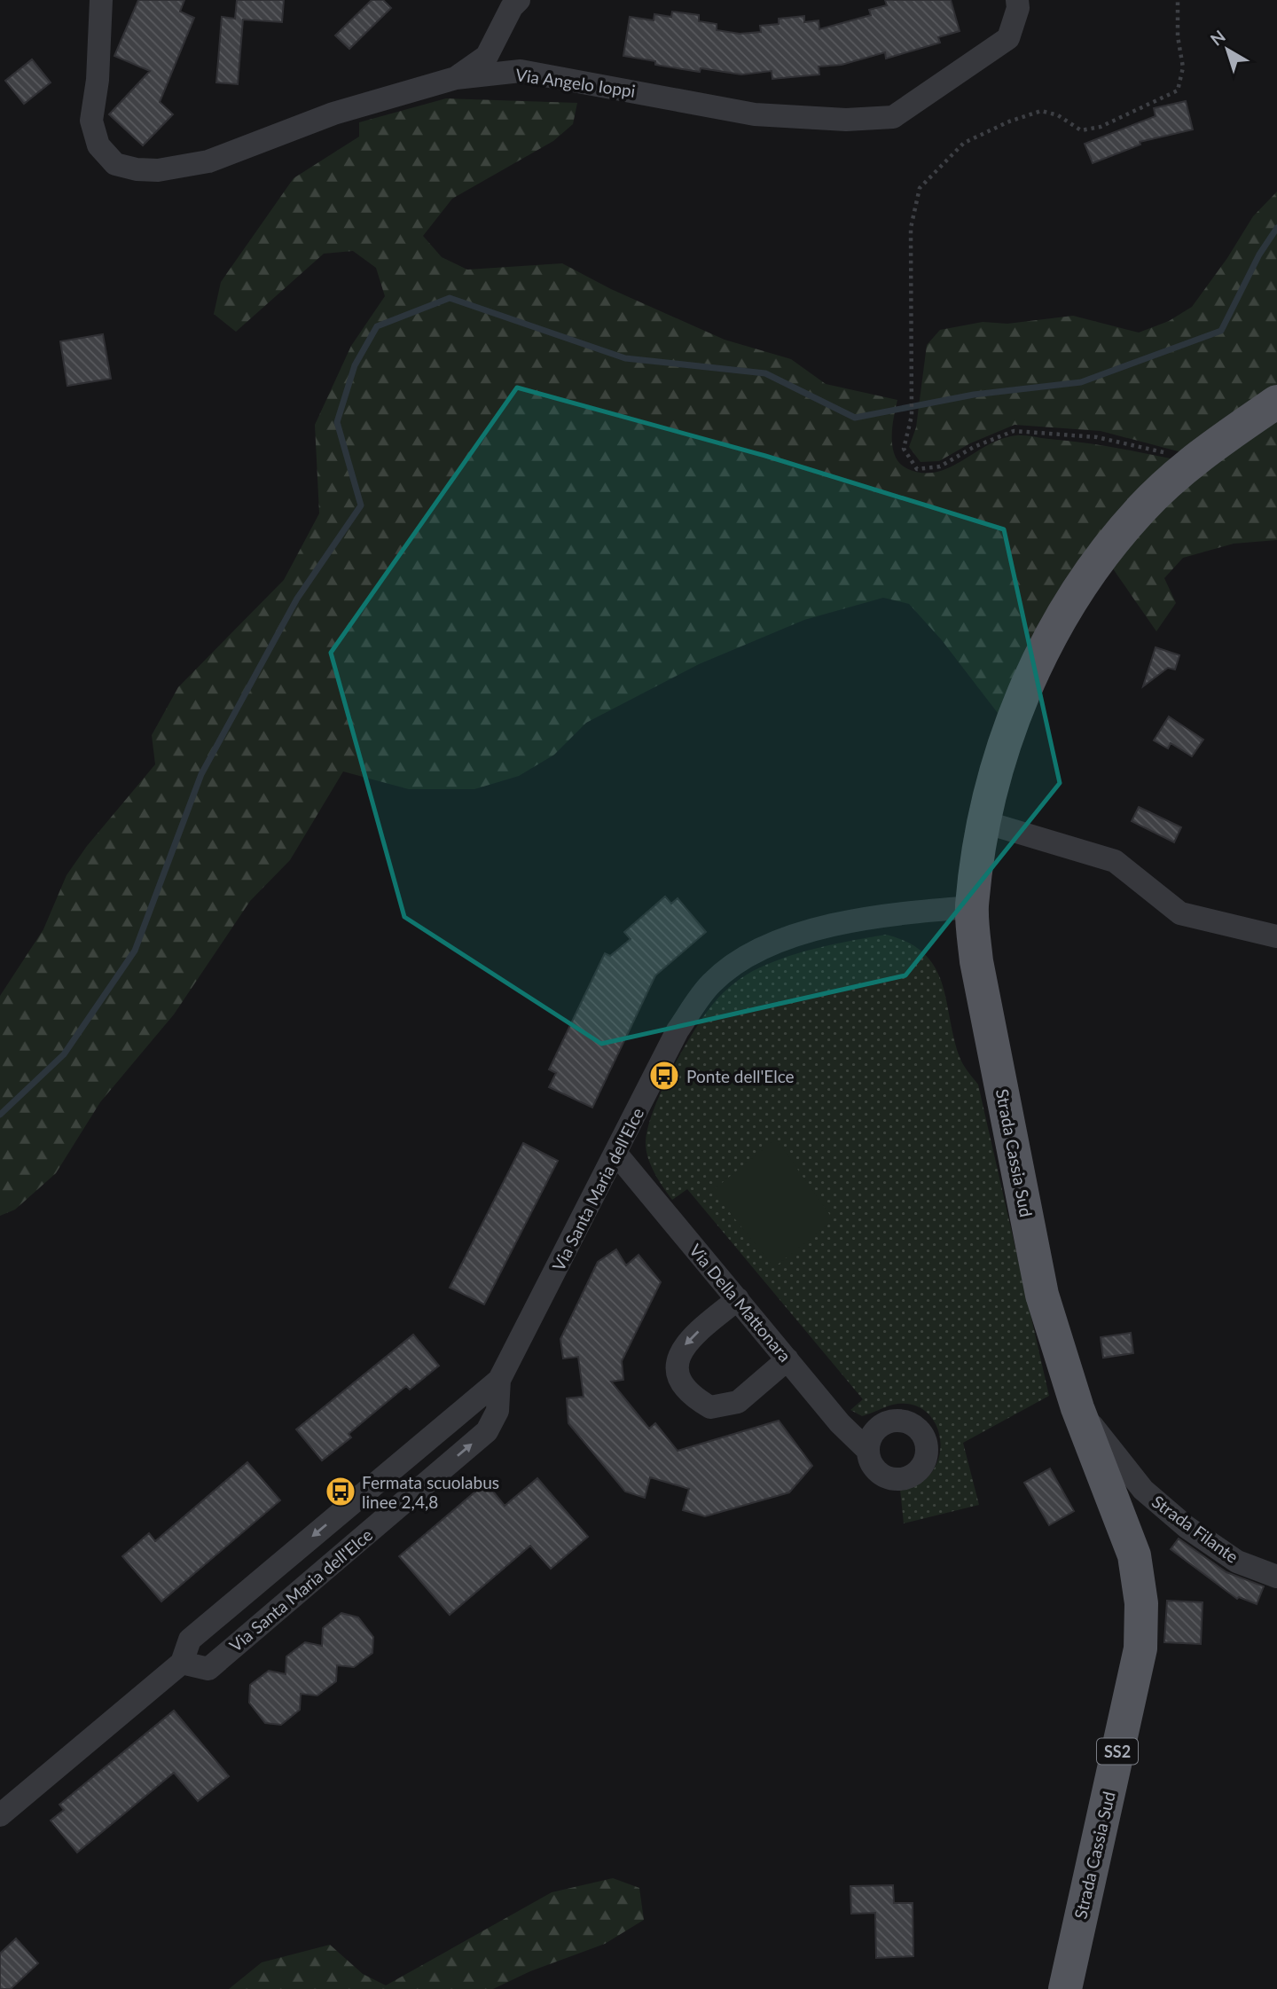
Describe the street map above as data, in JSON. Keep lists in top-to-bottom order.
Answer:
{
  "streets": {
    "main road": ["Strada Cassia Sud", "SS2"],
    "street": [
      "Via Angelo Ioppi",
      "Via Santa Maria dell'Elce",
      "Via Della Mattonara",
      "Strada Filante"
    ]
  },
  "crossings": [
    ["Strada Cassia Sud", "Via Santa Maria dell'Elce"],
    ["Strada Cassia Sud", "Strada Filante"],
    ["Via Santa Maria dell'Elce", "Via Della Mattonara"]
  ],
  "places": {
    "bus stop": ["Ponte dell'Elce", "Fermata scuolabus linee 2,4,8"]
  },
  "north": "top left"
}
